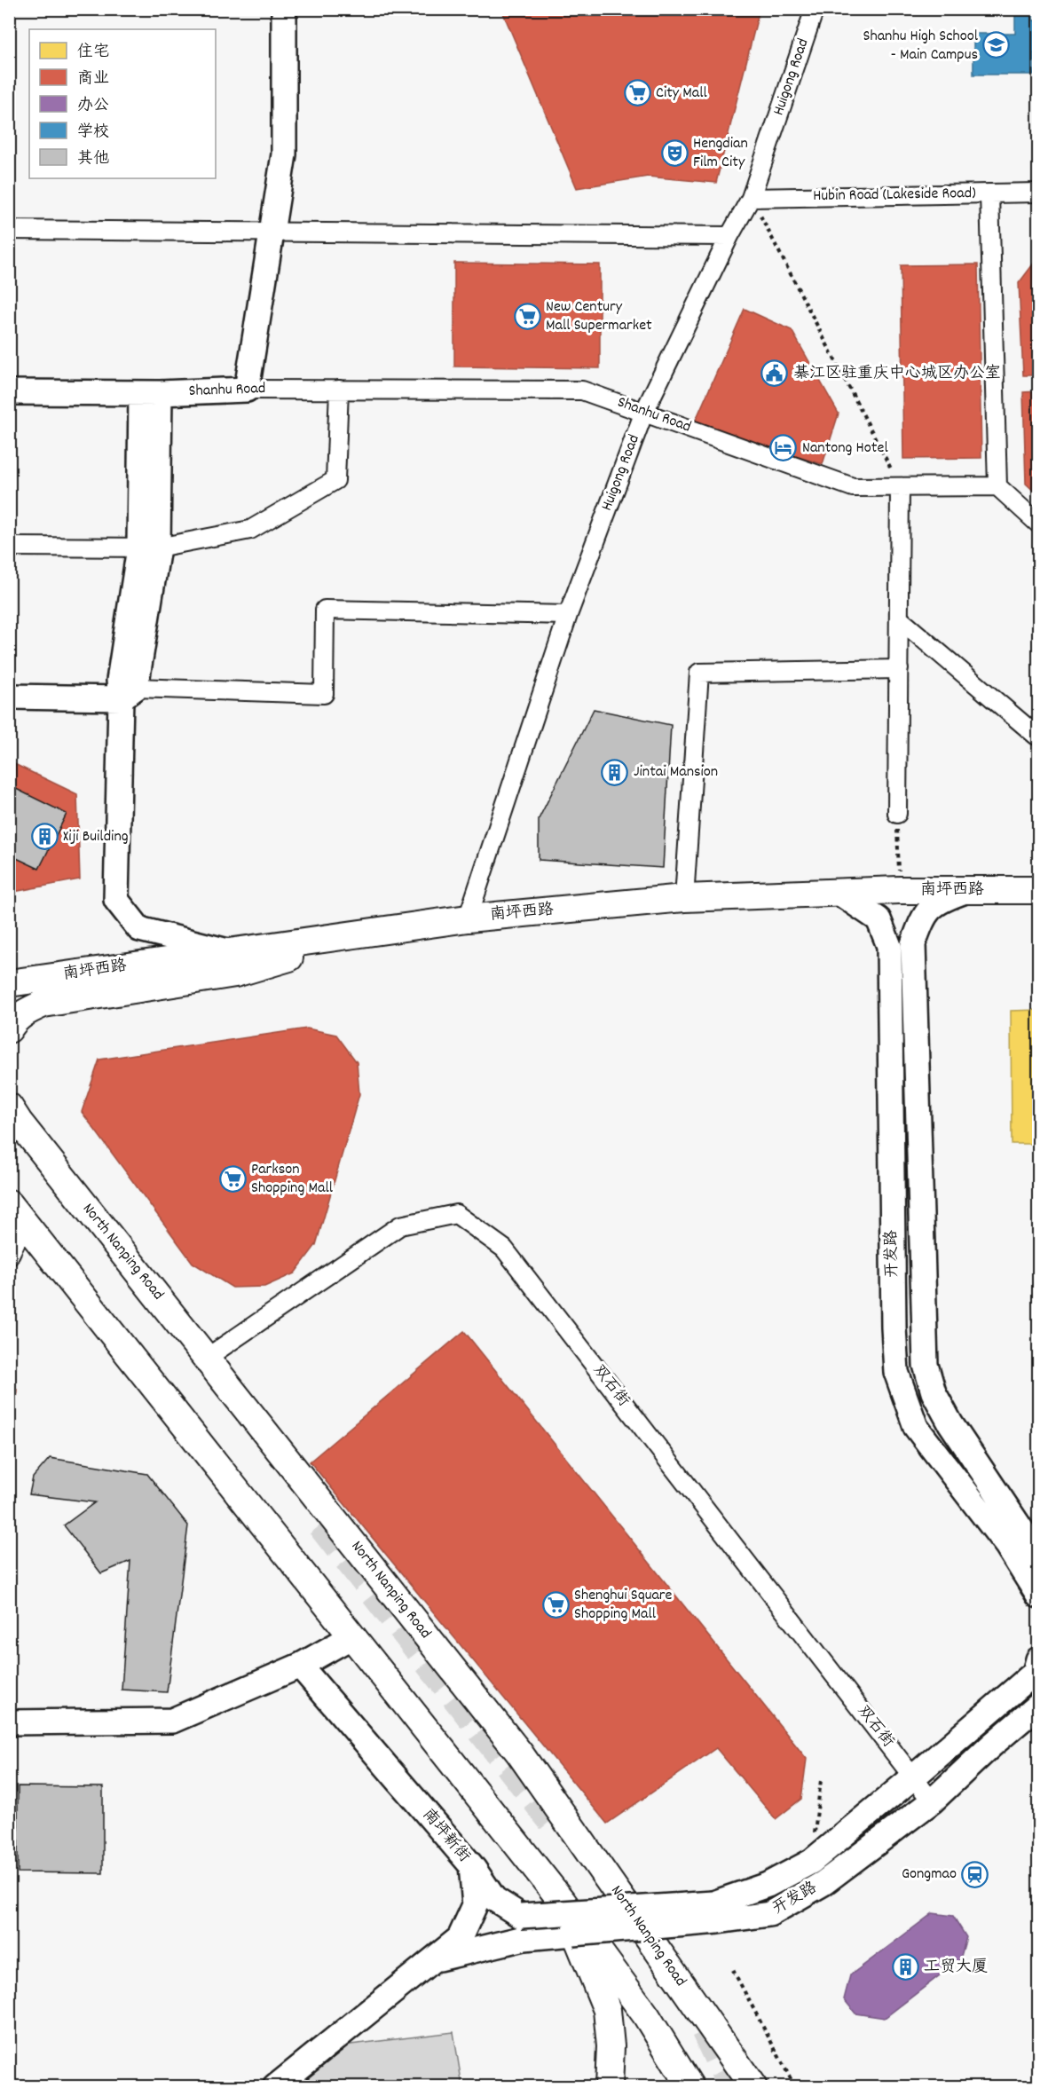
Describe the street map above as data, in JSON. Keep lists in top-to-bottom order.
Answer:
{
  "streets": {
    "main road": ["南坪西路", "North Nanping Road"],
    "street": [
      "Huigong Road",
      "Hubin Road (Lakeside Road)",
      "Shanhu Road",
      "开发路",
      "双石街",
      "南坪新街"
    ]
  },
  "crossings": [
    ["Huigong Road", "Hubin Road (Lakeside Road)"],
    ["Huigong Road", "Shanhu Road"],
    ["Huigong Road", "南坪西路"],
    ["南坪西路", "开发路"],
    ["North Nanping Road", "双石街"],
    ["开发路", "双石街"],
    ["开发路", "南坪新街"]
  ],
  "places": {
    "school or university": ["Shanhu High School - Main Campus"],
    "supermarket": [
      "City Mall",
      "New Century Mall Supermarket",
      "Parkson Shopping Mall",
      "Shenghui Square Shopping Mall"
    ],
    "theatre": ["Hengdian Film City"],
    "public building": ["綦江区驻重庆中心城区办公室"],
    "hotel": ["Nantong Hotel"],
    "building": ["Jintai Mansion", "Xiji Building", "工贸大厦"],
    "station": ["Gongmao"]
  },
  "legend": [
    "住宅",
    "商业",
    "办公",
    "学校",
    "其他"
  ]
}
